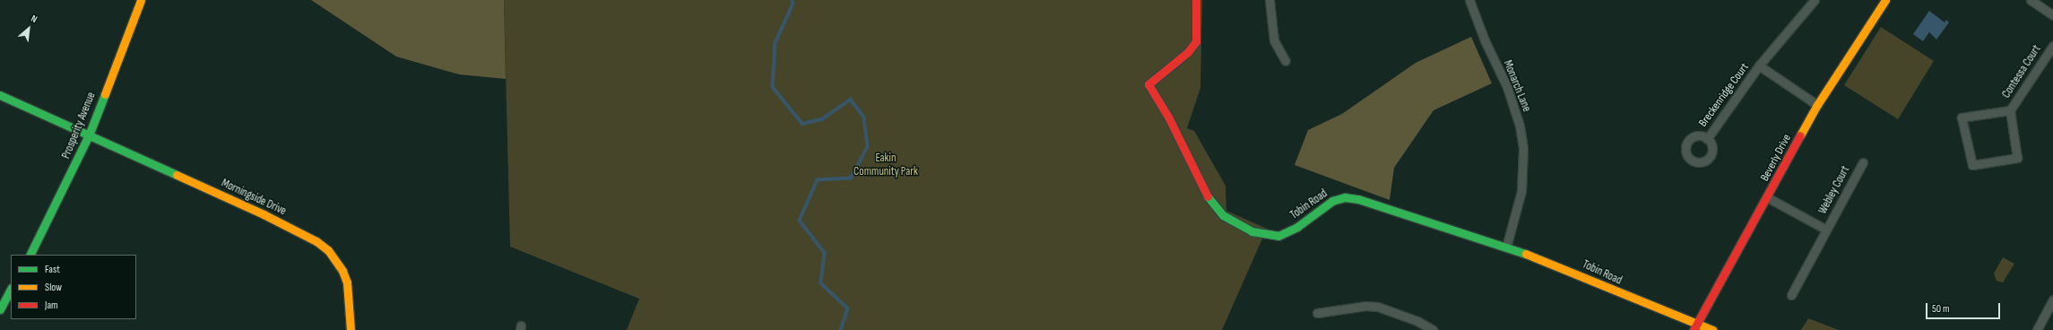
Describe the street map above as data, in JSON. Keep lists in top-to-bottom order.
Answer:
{
  "streets": {
    "street": [
      "Contessa Court",
      "Monarch Lane",
      "Breckenridge Court",
      "Prosperity Avenue",
      "Beverly Drive",
      "Webley Court",
      "Morningside Drive",
      "Tobin Road"
    ]
  },
  "crossings": [
    ["Monarch Lane", "Tobin Road"],
    ["Breckenridge Court", "Beverly Drive"],
    ["Prosperity Avenue", "Morningside Drive"],
    ["Beverly Drive", "Webley Court"],
    ["Beverly Drive", "Tobin Road"]
  ],
  "parks": ["Eakin Community Park"],
  "legend": ["Fast", "Slow", "Jam"],
  "scale_bar": "50 m",
  "north": "top right"
}
